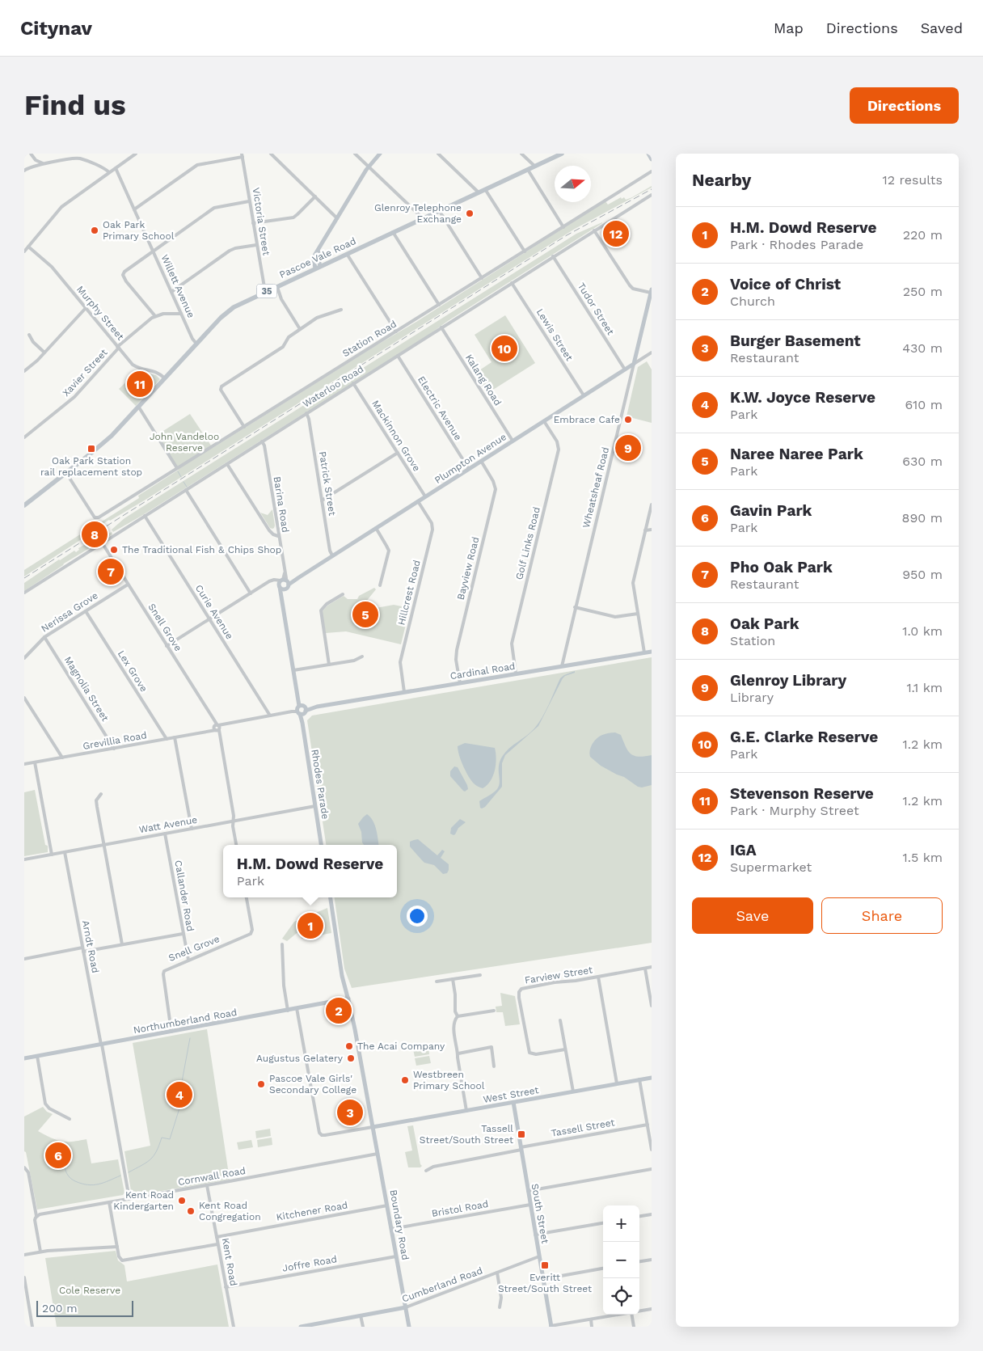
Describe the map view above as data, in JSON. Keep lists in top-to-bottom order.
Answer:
{
  "streets": {
    "main road": ["Pascoe Vale Road", "35"],
    "street": [
      "Victoria Street",
      "Willett Avenue",
      "Tudor Street",
      "Murphy Street",
      "Lewis Street",
      "Station Road",
      "Xavier Street",
      "Kalang Road",
      "Waterloo Road",
      "Electric Avenue",
      "Mackinnon Grove",
      "Plumpton Avenue",
      "Patrick Street",
      "Wheatsheaf Road",
      "Barina Road",
      "Golf Links Road",
      "Bayview Road",
      "Hillcrest Road",
      "Nerissa Grove",
      "Curie Avenue",
      "Snell Grove",
      "Lex Grove",
      "Cardinal Road",
      "Magnolia Street",
      "Grevillia Road",
      "Rhodes Parade",
      "Watt Avenue",
      "Callander Road",
      "Arndt Road",
      "Farview Street",
      "Northumberland Road",
      "West Street",
      "Tassell Street",
      "Cornwall Road",
      "Bristol Road",
      "Kitchener Road",
      "South Street",
      "Boundary Road",
      "Kent Road",
      "Joffre Road",
      "Cumberland Road"
    ]
  },
  "crossings": [
    ["Victoria Street", "Pascoe Vale Road"],
    ["Pascoe Vale Road", "Willett Avenue"],
    ["Pascoe Vale Road", "Murphy Street"],
    ["Pascoe Vale Road", "Station Road"],
    ["Tudor Street", "Waterloo Road"],
    ["Tudor Street", "Plumpton Avenue"],
    ["Murphy Street", "Xavier Street"],
    ["Lewis Street", "Waterloo Road"],
    ["Lewis Street", "Plumpton Avenue"],
    ["Kalang Road", "Waterloo Road"],
    ["Kalang Road", "Plumpton Avenue"],
    ["Waterloo Road", "Electric Avenue"],
    ["Waterloo Road", "Mackinnon Grove"],
    ["Waterloo Road", "Patrick Street"],
    ["Waterloo Road", "Barina Road"],
    ["Waterloo Road", "Curie Avenue"],
    ["Waterloo Road", "Snell Grove"],
    ["Electric Avenue", "Plumpton Avenue"],
    ["Mackinnon Grove", "Plumpton Avenue"],
    ["Plumpton Avenue", "Patrick Street"],
    ["Plumpton Avenue", "Wheatsheaf Road"],
    ["Plumpton Avenue", "Barina Road"],
    ["Plumpton Avenue", "Golf Links Road"],
    ["Plumpton Avenue", "Bayview Road"],
    ["Plumpton Avenue", "Hillcrest Road"],
    ["Plumpton Avenue", "Rhodes Parade"],
    ["Wheatsheaf Road", "Cardinal Road"],
    ["Barina Road", "Rhodes Parade"],
    ["Golf Links Road", "Cardinal Road"],
    ["Bayview Road", "Cardinal Road"],
    ["Hillcrest Road", "Cardinal Road"],
    ["Nerissa Grove", "Snell Grove"],
    ["Nerissa Grove", "Lex Grove"],
    ["Nerissa Grove", "Magnolia Street"],
    ["Curie Avenue", "Grevillia Road"],
    ["Snell Grove", "Grevillia Road"],
    ["Snell Grove", "Watt Avenue"],
    ["Snell Grove", "Callander Road"],
    ["Snell Grove", "Northumberland Road"],
    ["Lex Grove", "Grevillia Road"],
    ["Cardinal Road", "Grevillia Road"],
    ["Cardinal Road", "Rhodes Parade"],
    ["Magnolia Street", "Grevillia Road"],
    ["Grevillia Road", "Rhodes Parade"],
    ["Rhodes Parade", "Watt Avenue"],
    ["Watt Avenue", "Callander Road"],
    ["Watt Avenue", "Arndt Road"],
    ["Arndt Road", "Northumberland Road"],
    ["Arndt Road", "Cornwall Road"],
    ["Northumberland Road", "Boundary Road"],
    ["West Street", "South Street"],
    ["West Street", "Boundary Road"],
    ["Tassell Street", "South Street"],
    ["Cornwall Road", "Boundary Road"],
    ["Cornwall Road", "Kent Road"],
    ["Bristol Road", "South Street"],
    ["Bristol Road", "Boundary Road"],
    ["Kitchener Road", "Boundary Road"],
    ["Kitchener Road", "Kent Road"],
    ["South Street", "Cumberland Road"],
    ["Boundary Road", "Joffre Road"],
    ["Boundary Road", "Cumberland Road"],
    ["Kent Road", "Joffre Road"]
  ],
  "parks": ["John Vandeloo Reserve", "Cole Reserve"],
  "places": {
    "other": [
      "Glenroy Telephone Exchange",
      "Oak Park Primary School",
      "Embrace Cafe",
      "The Traditional Fish & Chips Shop",
      "The Acai Company",
      "Augustus Gelatery",
      "Westbreen Primary School",
      "Pascoe Vale Girls' Secondary College",
      "Kent Road Kindergarten",
      "Kent Road Congregation"
    ],
    "transit": ["Oak Park Station rail replacement stop", "Tassell Street/South Street", "Everitt Street/South Street"]
  },
  "scale_bar": "200 m",
  "north": "right",
  "page": {
    "header": "Citynav",
    "nav": ["Map", "Directions", "Saved"],
    "buttons": [
      "Directions",
      ["Save", "Share"]
    ],
    "title": "Find us",
    "heading": ["Nearby", "12 results"],
    "list": [
      {
        "mark": "1",
        "name": "H.M. Dowd Reserve",
        "note": "Park · Rhodes Parade",
        "value": "220 m"
      },
      {
        "mark": "2",
        "name": "Voice of Christ",
        "note": "Church",
        "value": "250 m"
      },
      {
        "mark": "3",
        "name": "Burger Basement",
        "note": "Restaurant",
        "value": "430 m"
      },
      {
        "mark": "4",
        "name": "K.W. Joyce Reserve",
        "note": "Park",
        "value": "610 m"
      },
      {
        "mark": "5",
        "name": "Naree Naree Park",
        "note": "Park",
        "value": "630 m"
      },
      {
        "mark": "6",
        "name": "Gavin Park",
        "note": "Park",
        "value": "890 m"
      },
      {
        "mark": "7",
        "name": "Pho Oak Park",
        "note": "Restaurant",
        "value": "950 m"
      },
      {
        "mark": "8",
        "name": "Oak Park",
        "note": "Station",
        "value": "1.0 km"
      },
      {
        "mark": "9",
        "name": "Glenroy Library",
        "note": "Library",
        "value": "1.1 km"
      },
      {
        "mark": "10",
        "name": "G.E. Clarke Reserve",
        "note": "Park",
        "value": "1.2 km"
      },
      {
        "mark": "11",
        "name": "Stevenson Reserve",
        "note": "Park · Murphy Street",
        "value": "1.2 km"
      },
      {
        "mark": "12",
        "name": "IGA",
        "note": "Supermarket",
        "value": "1.5 km"
      }
    ],
    "pins": [
      "12",
      "10",
      "11",
      "9",
      "8",
      "7",
      "5",
      "1",
      "2",
      "4",
      "3",
      "6"
    ],
    "popup": ["H.M. Dowd Reserve", "Park"],
    "map_buttons": ["+", "−"],
    "scale": "200 m"
  }
}
